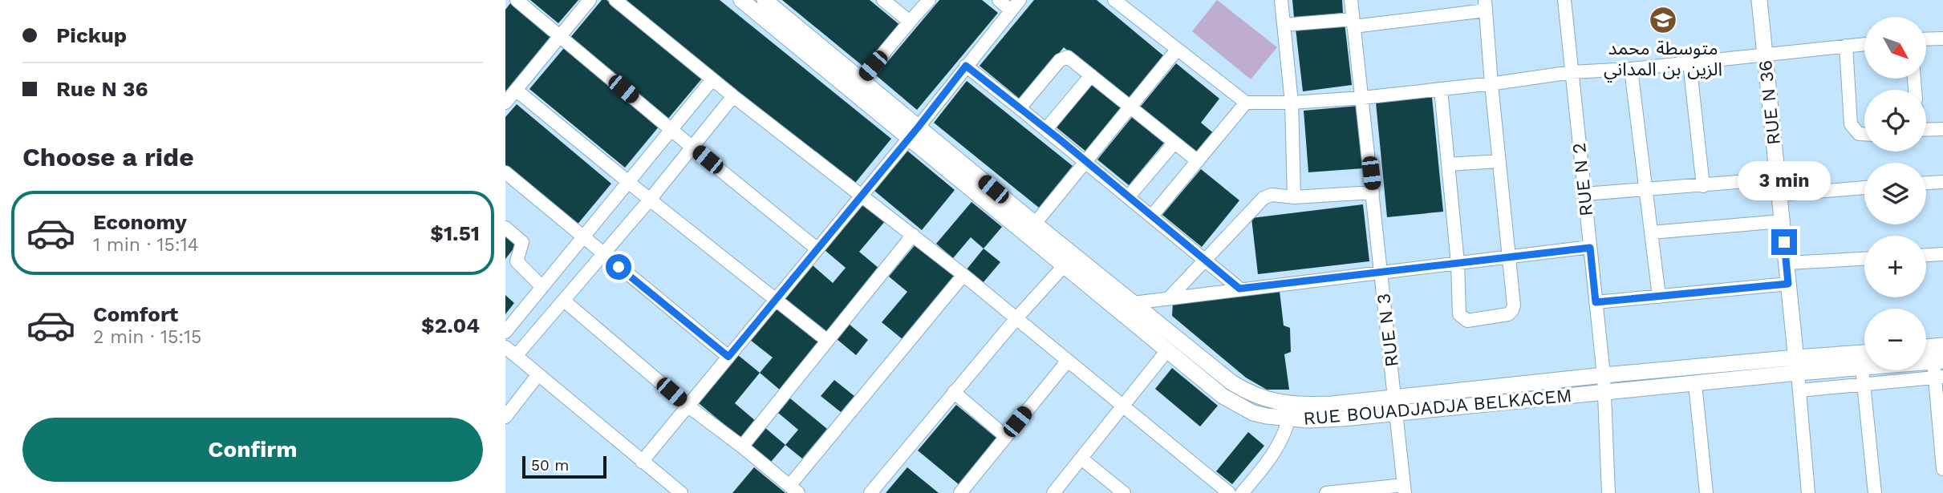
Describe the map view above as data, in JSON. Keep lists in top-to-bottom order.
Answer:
{
  "streets": {
    "street": [
      "RUE N 36",
      "RUE N 2",
      "RUE N 3",
      "RUE BOUADJADJA BELKACEM"
    ]
  },
  "crossings": [
    ["RUE N 36", "RUE BOUADJADJA BELKACEM"],
    ["RUE N 2", "RUE BOUADJADJA BELKACEM"],
    ["RUE N 3", "RUE BOUADJADJA BELKACEM"]
  ],
  "places": {
    "school or university": ["متوسطة محمد الزين بن المداني"]
  },
  "scale_bar": "50 m",
  "north": "bottom right",
  "page": {
    "banner": ["Pickup", "Rue N 36"],
    "map_buttons": ["+", "−"],
    "heading": "Choose a ride",
    "bubble": "3 min",
    "list": [
      {
        "name": "Economy",
        "note": "1 min · 15:14",
        "value": "$1.51"
      },
      {
        "name": "Comfort",
        "note": "2 min · 15:15",
        "value": "$2.04"
      }
    ],
    "buttons": "Confirm",
    "scale": "50 m"
  }
}
